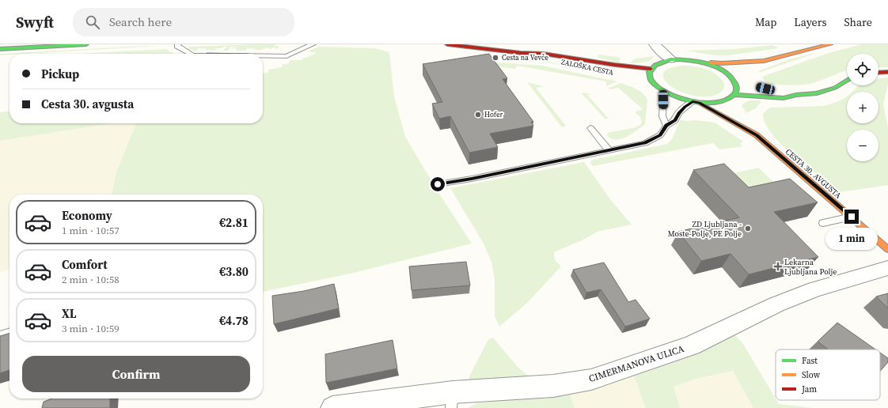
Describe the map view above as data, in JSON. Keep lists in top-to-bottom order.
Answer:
{
  "streets": {
    "main road": ["ZALOŠKA CESTA", "CESTA 30. AVGUSTA"],
    "street": ["CIMERMANOVA ULICA"]
  },
  "places": {
    "other": ["Cesta na Vevče", "Hofer", "ZD Ljubljana - Moste-Polje, PE Polje"],
    "health": ["Lekarna Ljubljana Polje"]
  },
  "legend": ["Fast", "Slow", "Jam"],
  "page": {
    "header": "Swyft",
    "search": "Search here",
    "nav": ["Map", "Layers", "Share"],
    "map_buttons": ["+", "−"],
    "banner": ["Pickup", "Cesta 30. avgusta"],
    "list": [
      {
        "name": "Economy",
        "note": "1 min · 10:57",
        "value": "€2.81"
      },
      {
        "name": "Comfort",
        "note": "2 min · 10:58",
        "value": "€3.80"
      },
      {
        "name": "XL",
        "note": "3 min · 10:59",
        "value": "€4.78"
      }
    ],
    "bubble": "1 min",
    "buttons": "Confirm"
  }
}
